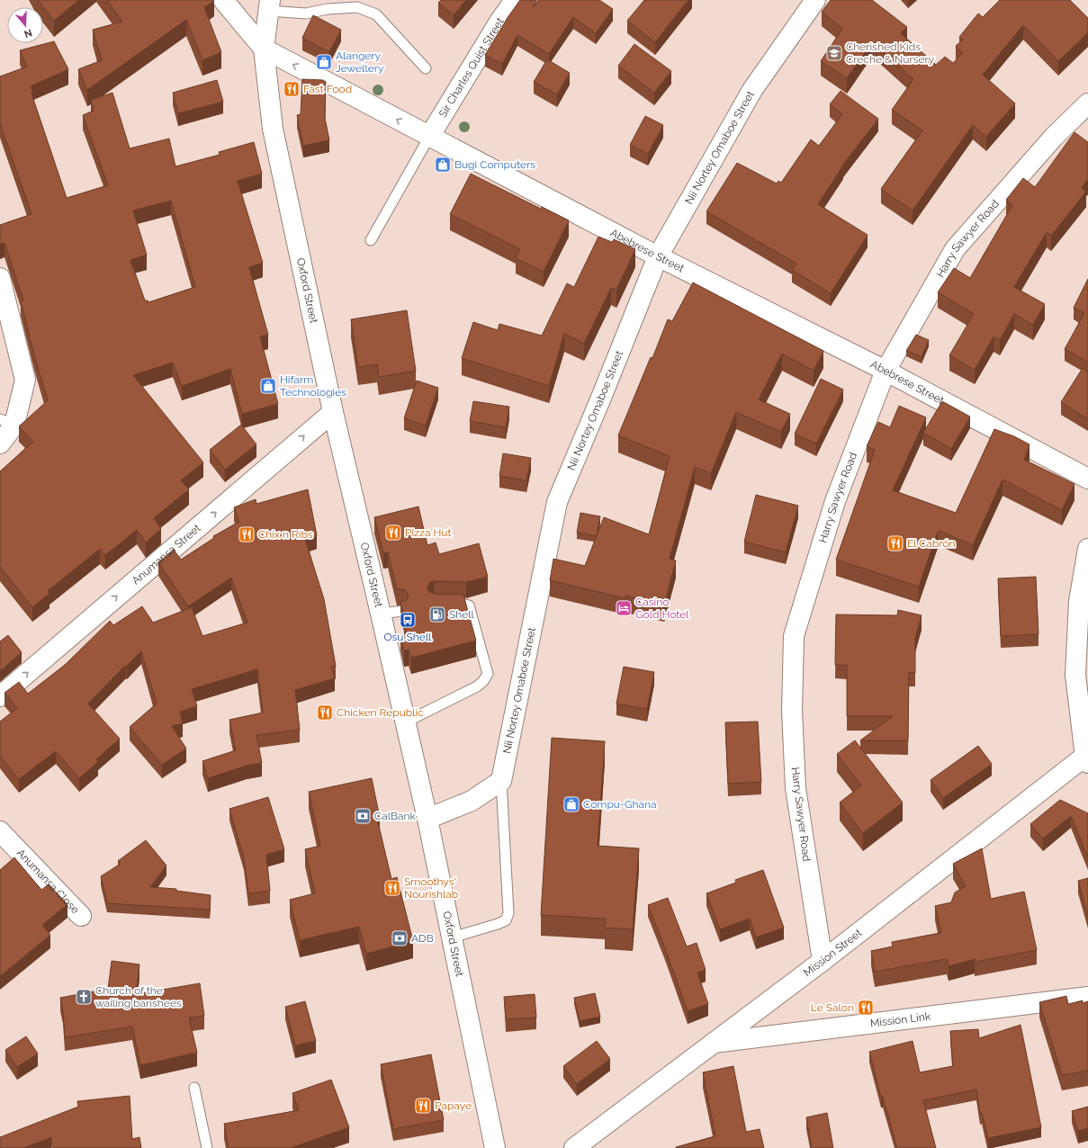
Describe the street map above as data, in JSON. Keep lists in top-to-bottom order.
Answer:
{
  "streets": {
    "street": [
      "Sir Charles Quist Street",
      "Nii Nortey Omaboe Street",
      "Harry Sawyer Road",
      "Abebrese Street",
      "Oxford Street",
      "Anumansa Street",
      "Anumansa Close",
      "Mission Street",
      "Mission Link"
    ]
  },
  "crossings": [
    ["Sir Charles Quist Street", "Abebrese Street"],
    ["Nii Nortey Omaboe Street", "Abebrese Street"],
    ["Harry Sawyer Road", "Abebrese Street"],
    ["Harry Sawyer Road", "Mission Street"],
    ["Abebrese Street", "Oxford Street"],
    ["Oxford Street", "Anumansa Street"],
    ["Mission Street", "Mission Link"]
  ],
  "one_way": ["Anumansa Street"],
  "places": {
    "school or university": ["Cherished Kids Creche & Nursery"],
    "shop": [
      "Alangery Jewellery",
      "Bugi Computers",
      "Hifarm Technologies",
      "Compu-Ghana"
    ],
    "restaurant": [
      "Fast Food",
      "Pizza Hut",
      "Chix n Ribs",
      "El Cabrón",
      "Chicken Republic",
      "Smoothys' Nourishlab",
      "Le Salon",
      "Papaye"
    ],
    "hotel": ["Casino Gold Hotel"],
    "fuel station": ["Shell"],
    "bus stop": ["Osu Shell"],
    "bank": ["CalBank", "ADB"],
    "church": ["Church of the wailing banshees"]
  },
  "north": "bottom"
}
